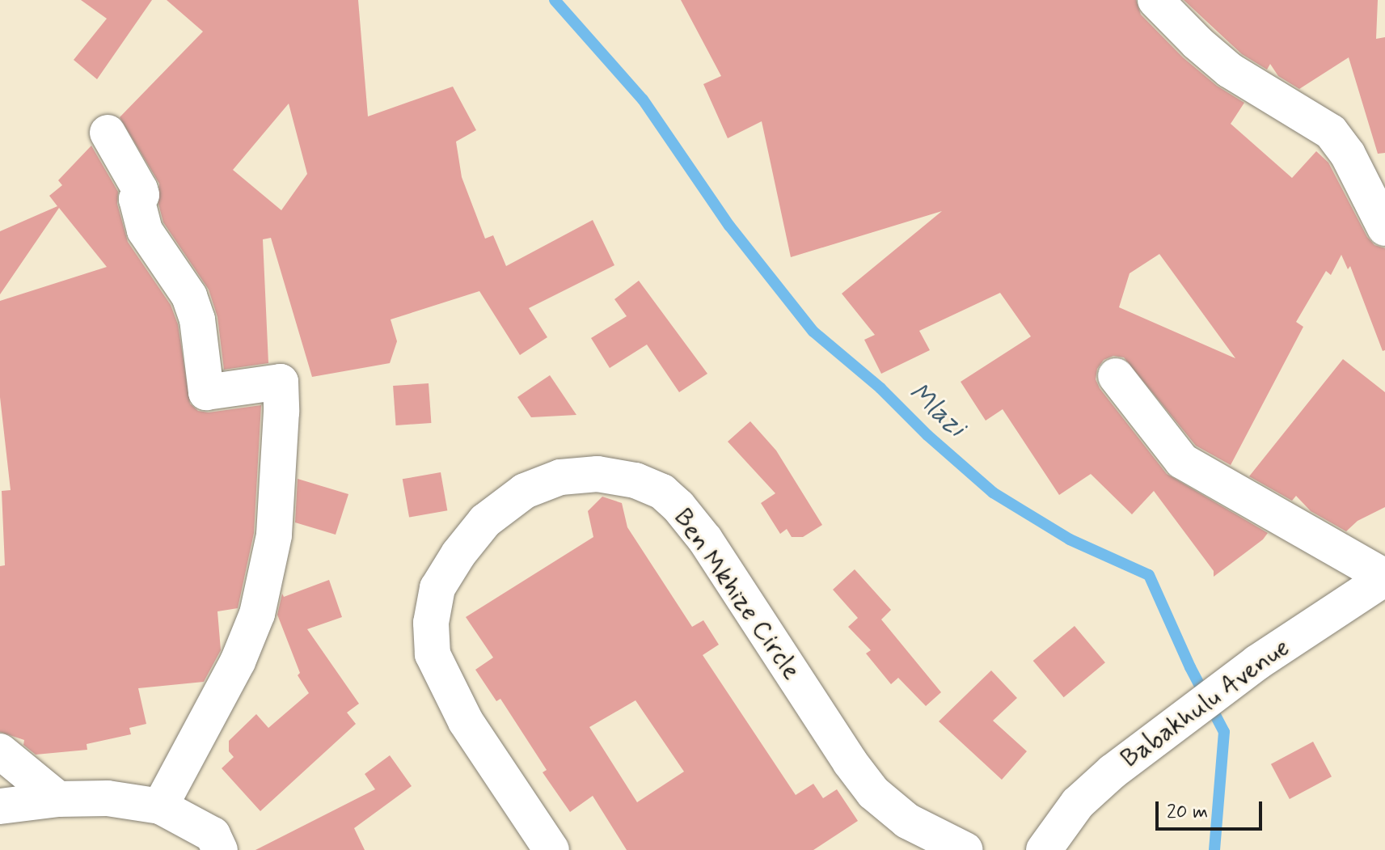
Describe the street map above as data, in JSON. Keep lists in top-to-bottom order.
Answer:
{
  "streets": {
    "street": ["Ben Mkhize Circle", "Babakhulu Avenue"]
  },
  "water": ["Mlazi"],
  "scale_bar": "20 m"
}
